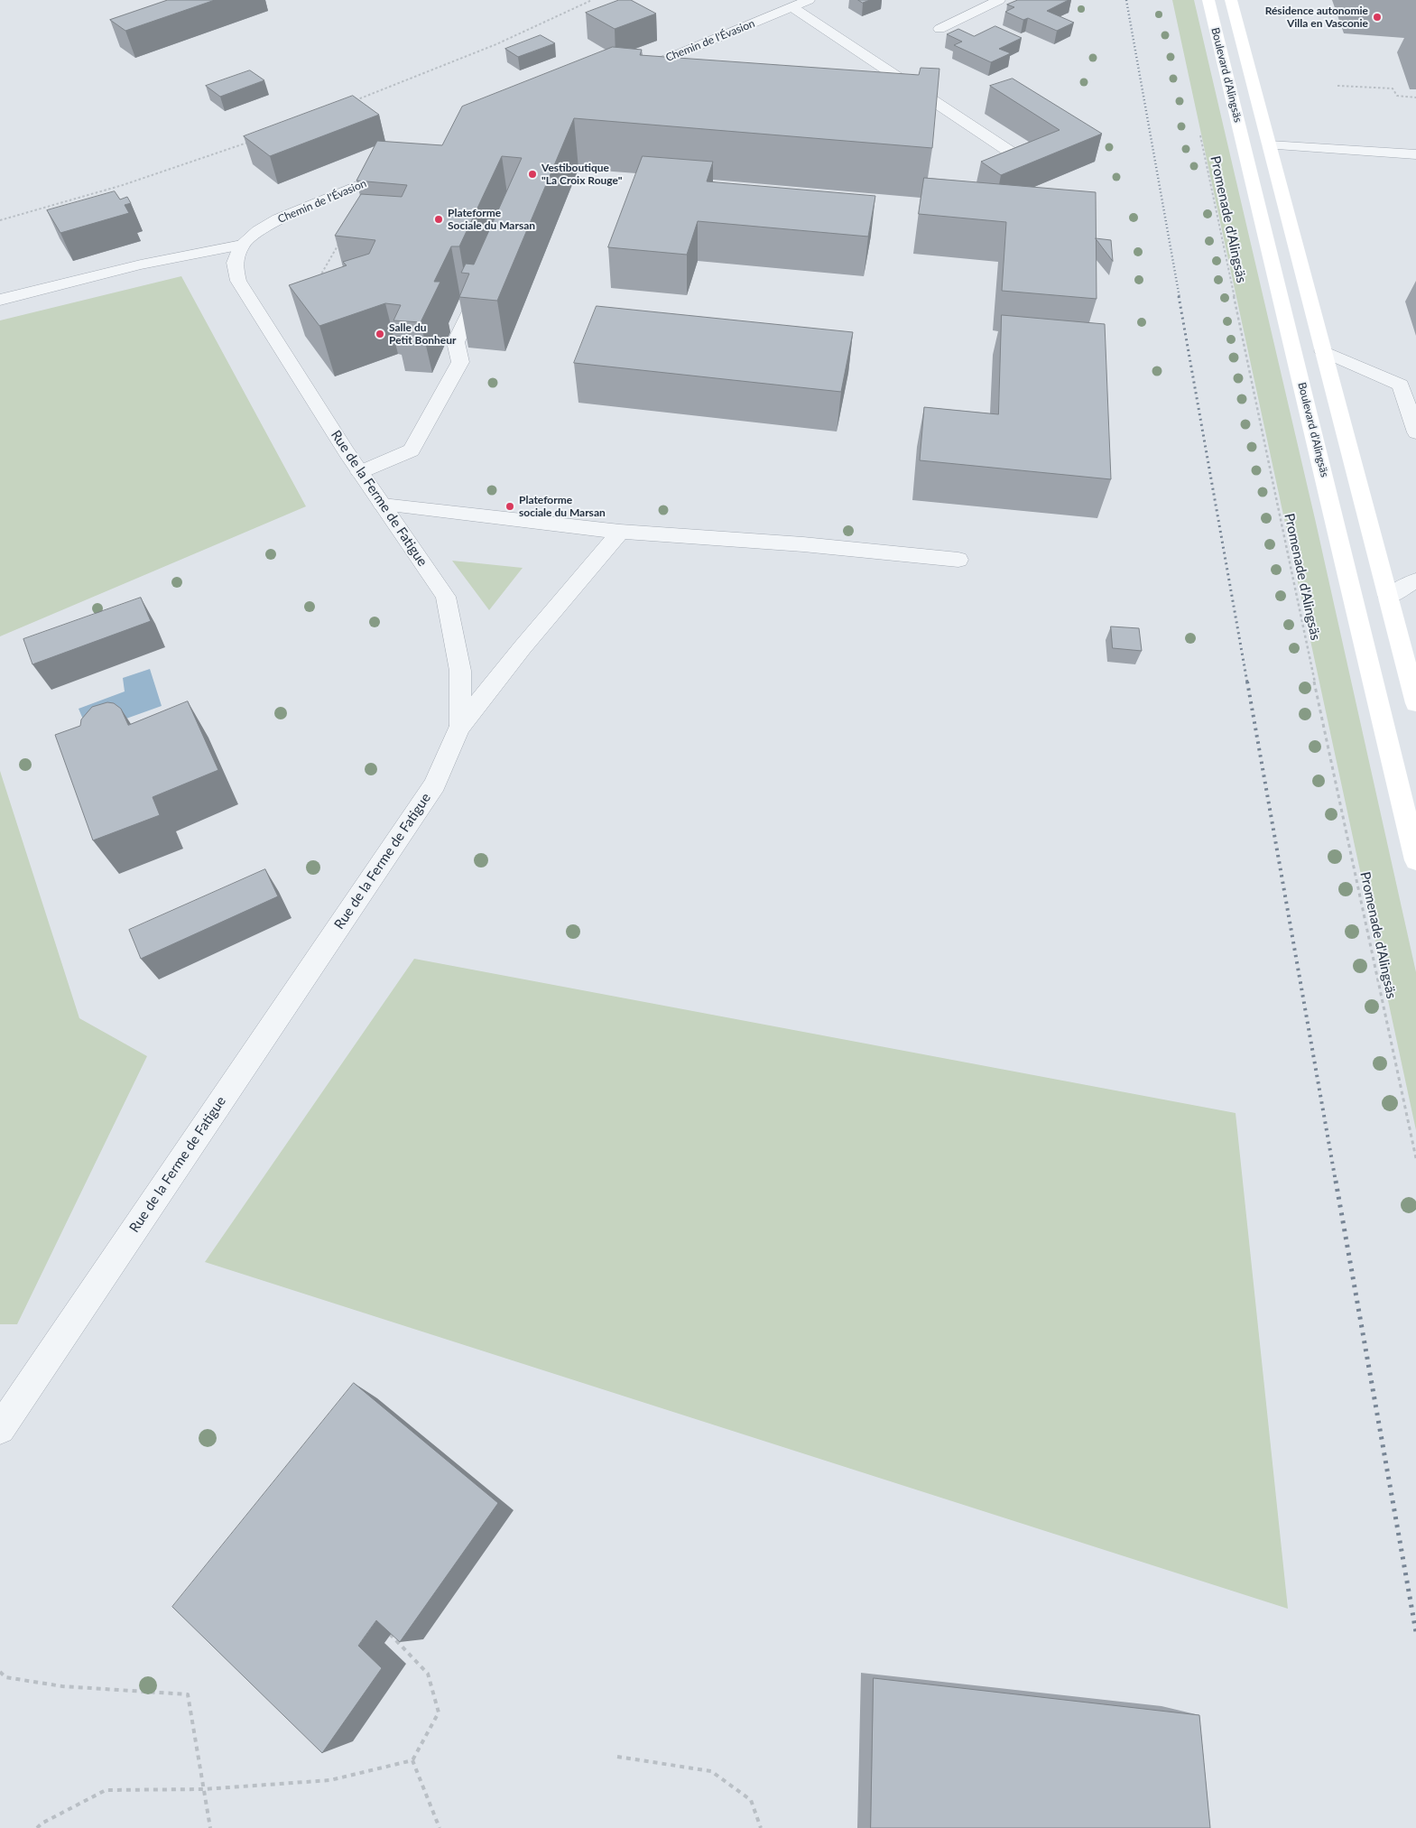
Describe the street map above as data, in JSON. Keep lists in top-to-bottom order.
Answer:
{
  "streets": {
    "main road": ["Boulevard d'Alingsäs"],
    "street": ["Chemin de l'Évasion", "Rue de la Ferme de Fatigue"],
    "path": ["Promenade d'Alingsäs"]
  },
  "crossings": [
    ["Chemin de l'Évasion", "Rue de la Ferme de Fatigue"]
  ],
  "places": [
    "Résidence autonomie Villa en Vasconie",
    "Vestiboutique \"La Croix Rouge\"",
    "Plateforme Sociale du Marsan",
    "Salle du Petit Bonheur",
    "Plateforme sociale du Marsan"
  ]
}
